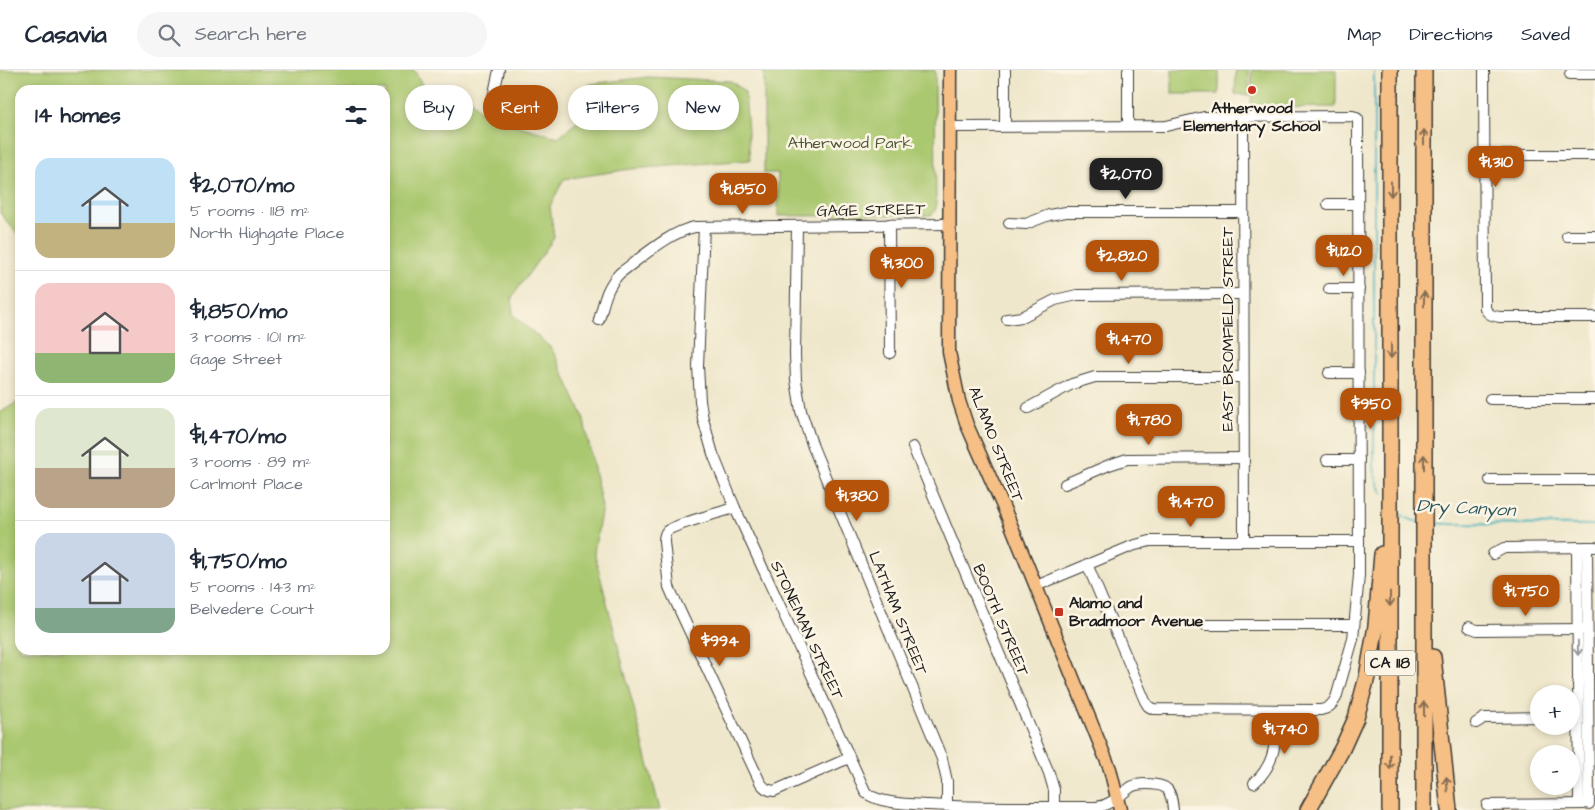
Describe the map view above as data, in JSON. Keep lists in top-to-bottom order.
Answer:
{
  "streets": {
    "highway": ["CA 118"],
    "main road": ["ALAMO STREET"],
    "street": [
      "GAGE STREET",
      "EAST BROMFIELD STREET",
      "LATHAM STREET",
      "BOOTH STREET",
      "STONEMAN STREET"
    ]
  },
  "crossings": [
    ["GAGE STREET", "ALAMO STREET"],
    ["GAGE STREET", "LATHAM STREET"],
    ["GAGE STREET", "STONEMAN STREET"],
    ["ALAMO STREET", "STONEMAN STREET"],
    ["LATHAM STREET", "STONEMAN STREET"],
    ["BOOTH STREET", "STONEMAN STREET"]
  ],
  "water": ["Dry Canyon"],
  "parks": ["Atherwood Park"],
  "places": {
    "other": ["Atherwood Elementary School"],
    "transit": ["Alamo and Bradmoor Avenue"]
  },
  "page": {
    "header": "Casavia",
    "search": "Search here",
    "nav": ["Map", "Directions", "Saved"],
    "chip": [
      "Buy",
      "Rent",
      "Filters",
      "New"
    ],
    "heading": "14 homes",
    "list": [
      {
        "name": "$2,070/mo",
        "note": "5 rooms · 118 m² · North Highgate Place"
      },
      {
        "name": "$1,850/mo",
        "note": "3 rooms · 101 m² · Gage Street"
      },
      {
        "name": "$1,470/mo",
        "note": "3 rooms · 89 m² · Carlmont Place"
      },
      {
        "name": "$1,750/mo",
        "note": "5 rooms · 143 m² · Belvedere Court"
      }
    ],
    "price": [
      "$1,310",
      "$2,070",
      "$1,850",
      "$1,120",
      "$2,820",
      "$1,300",
      "$1,470",
      "$950",
      "$1,780",
      "$1,380",
      "$1,470",
      "$1,750",
      "$994",
      "$1,740"
    ],
    "map_buttons": ["+", "−"]
  }
}
